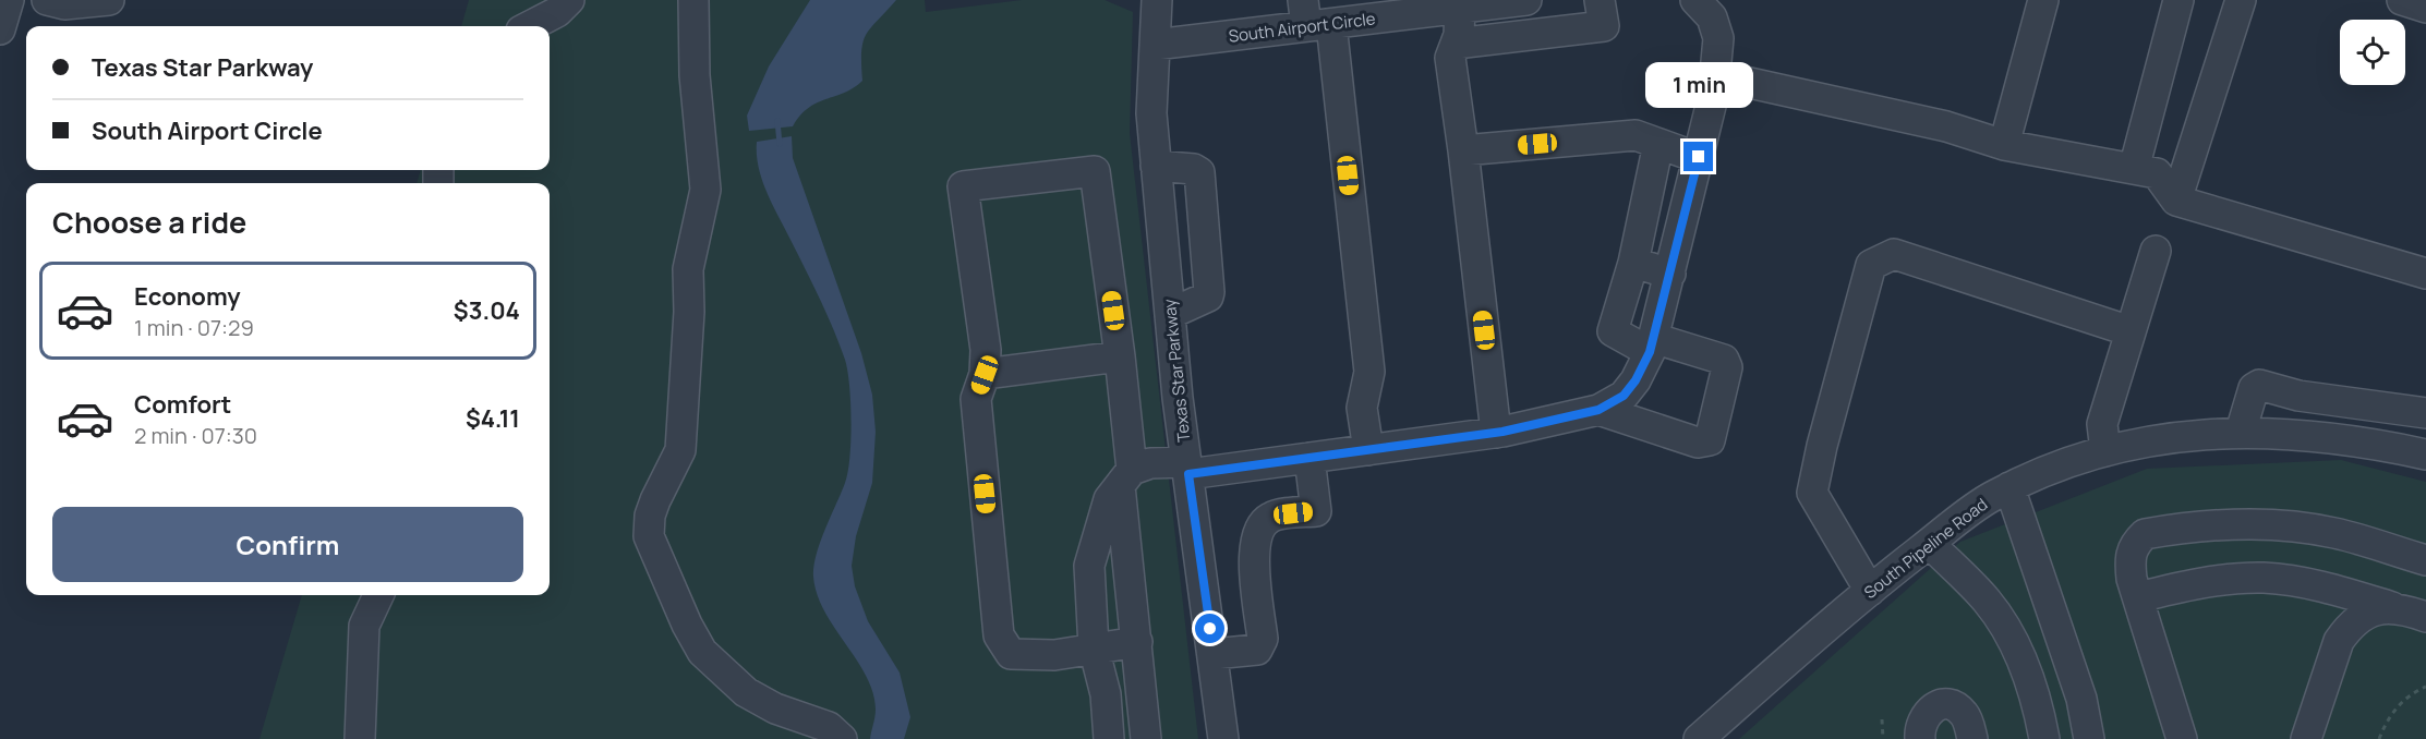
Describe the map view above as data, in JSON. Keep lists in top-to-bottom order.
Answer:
{
  "streets": {
    "street": ["South Airport Circle", "Texas Star Parkway", "South Pipeline Road"]
  },
  "crossings": [
    ["South Airport Circle", "Texas Star Parkway"]
  ],
  "page": {
    "banner": ["Texas Star Parkway", "South Airport Circle"],
    "bubble": "1 min",
    "heading": "Choose a ride",
    "list": [
      {
        "name": "Economy",
        "note": "1 min · 07:29",
        "value": "$3.04"
      },
      {
        "name": "Comfort",
        "note": "2 min · 07:30",
        "value": "$4.11"
      }
    ],
    "buttons": "Confirm"
  }
}
